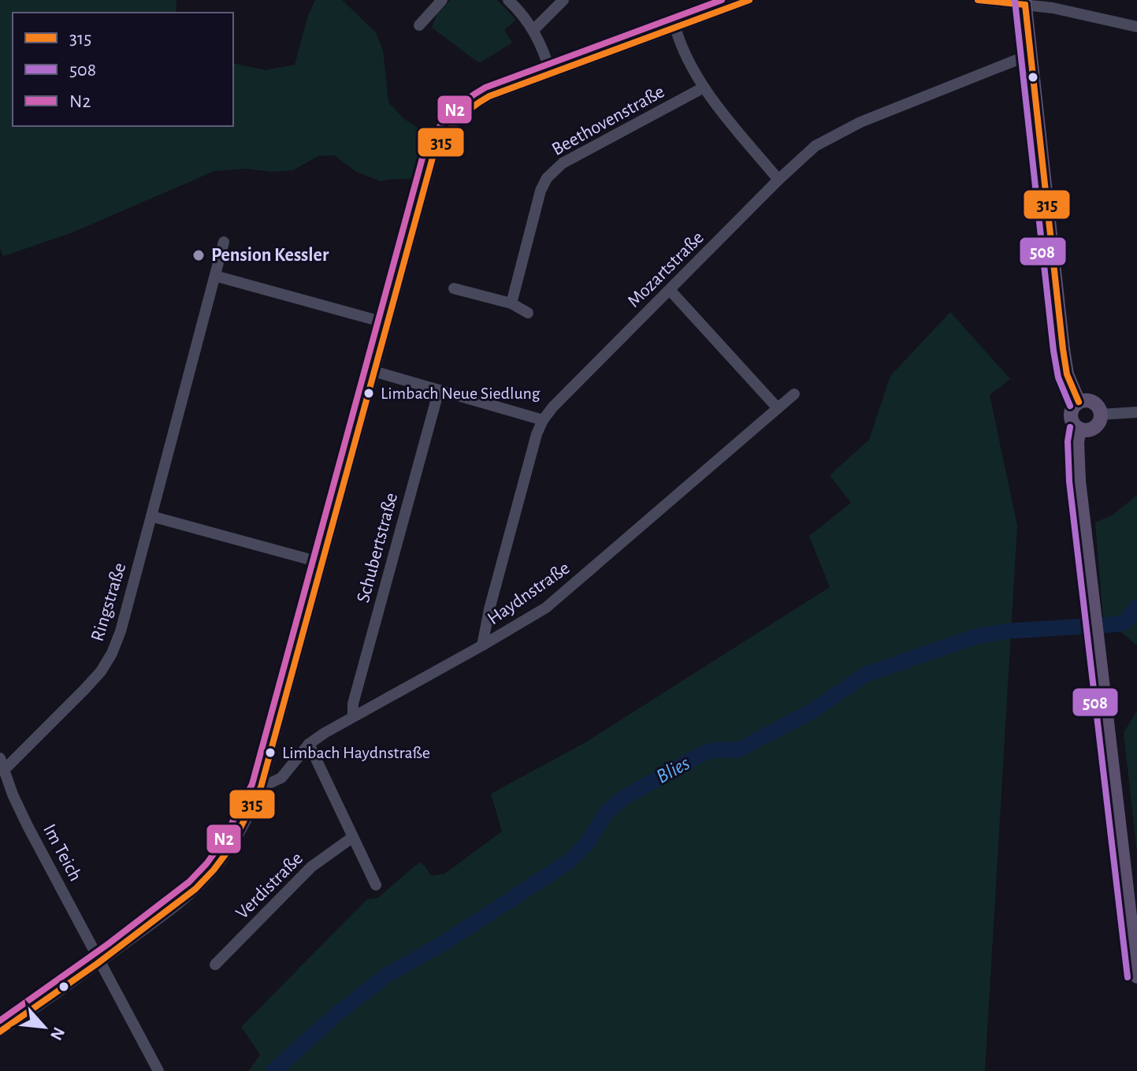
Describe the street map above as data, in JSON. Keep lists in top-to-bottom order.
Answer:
{
  "streets": {
    "street": [
      "Beethovenstraße",
      "Mozartstraße",
      "Schubertstraße",
      "Haydnstraße",
      "Ringstraße",
      "Im Teich",
      "Verdistraße"
    ]
  },
  "crossings": [
    ["Mozartstraße", "Haydnstraße"],
    ["Schubertstraße", "Haydnstraße"],
    ["Ringstraße", "Im Teich"]
  ],
  "water": ["Blies"],
  "places": ["Pension Kessler", "Limbach Neue Siedlung", "Limbach Haydnstraße"],
  "lines": ["transit line 315", "transit line N2", "transit line 508"],
  "legend": ["315", "508", "N2"],
  "north": "bottom right"
}
